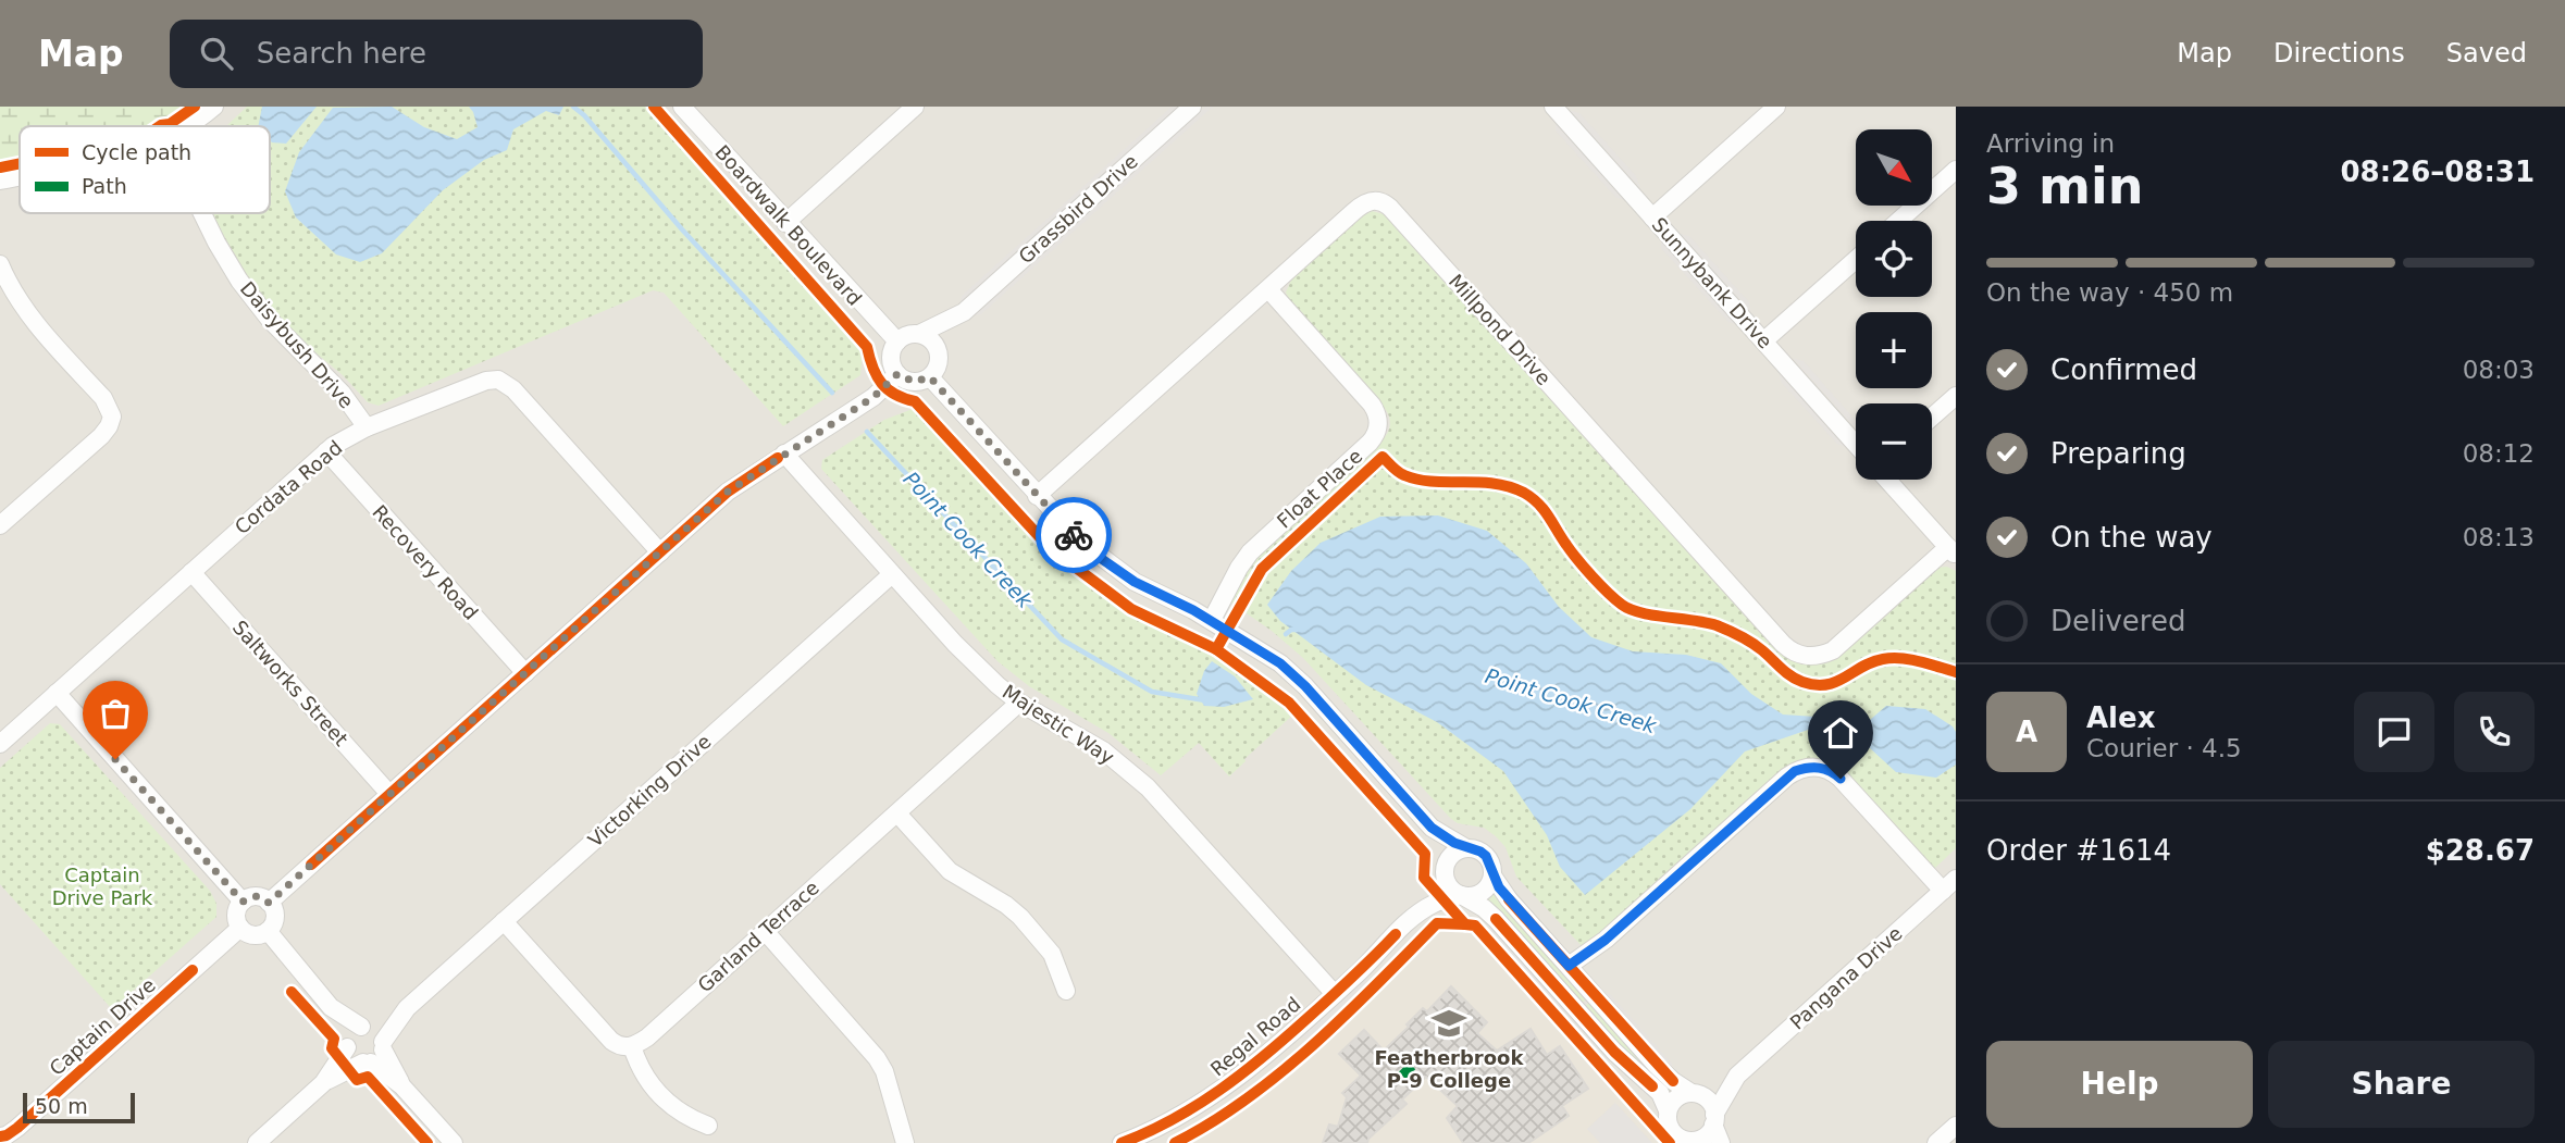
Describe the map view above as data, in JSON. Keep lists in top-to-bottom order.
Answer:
{
  "streets": {
    "street": [
      "Grassbird Drive",
      "Boardwalk Boulevard",
      "Sunnybank Drive",
      "Millpond Drive",
      "Daisybush Drive",
      "Cordata Road",
      "Float Place",
      "Recovery Road",
      "Saltworks Street",
      "Majestic Way",
      "Victorking Drive",
      "Garland Terrace",
      "Pangana Drive",
      "Captain Drive",
      "Regal Road"
    ]
  },
  "crossings": [
    ["Grassbird Drive", "Boardwalk Boulevard"],
    ["Millpond Drive", "Float Place"],
    ["Daisybush Drive", "Cordata Road"],
    ["Cordata Road", "Recovery Road"],
    ["Cordata Road", "Saltworks Street"],
    ["Majestic Way", "Victorking Drive"],
    ["Majestic Way", "Garland Terrace"],
    ["Majestic Way", "Regal Road"]
  ],
  "water": ["Point Cook Creek"],
  "parks": ["Captain Drive Park"],
  "places": {
    "school or university": ["Featherbrook P-9 College"]
  },
  "legend": ["Cycle path", "Path"],
  "scale_bar": "50 m",
  "north": "bottom right",
  "page": {
    "header": "Map",
    "search": "Search here",
    "nav": ["Map", "Directions", "Saved"],
    "heading": ["3 min", "Arriving in", "08:26–08:31"],
    "panel": [
      "Alex",
      "Courier · 4.5",
      "Order #1614",
      "$28.67"
    ],
    "map_buttons": ["+", "−"],
    "bar": "On the way · 450 m",
    "list": [
      ["Confirmed", "08:03"],
      ["Preparing", "08:12"],
      ["On the way", "08:13"],
      "Delivered"
    ],
    "round": "A",
    "buttons": ["Help", "Share"],
    "scale": "50 m"
  }
}
